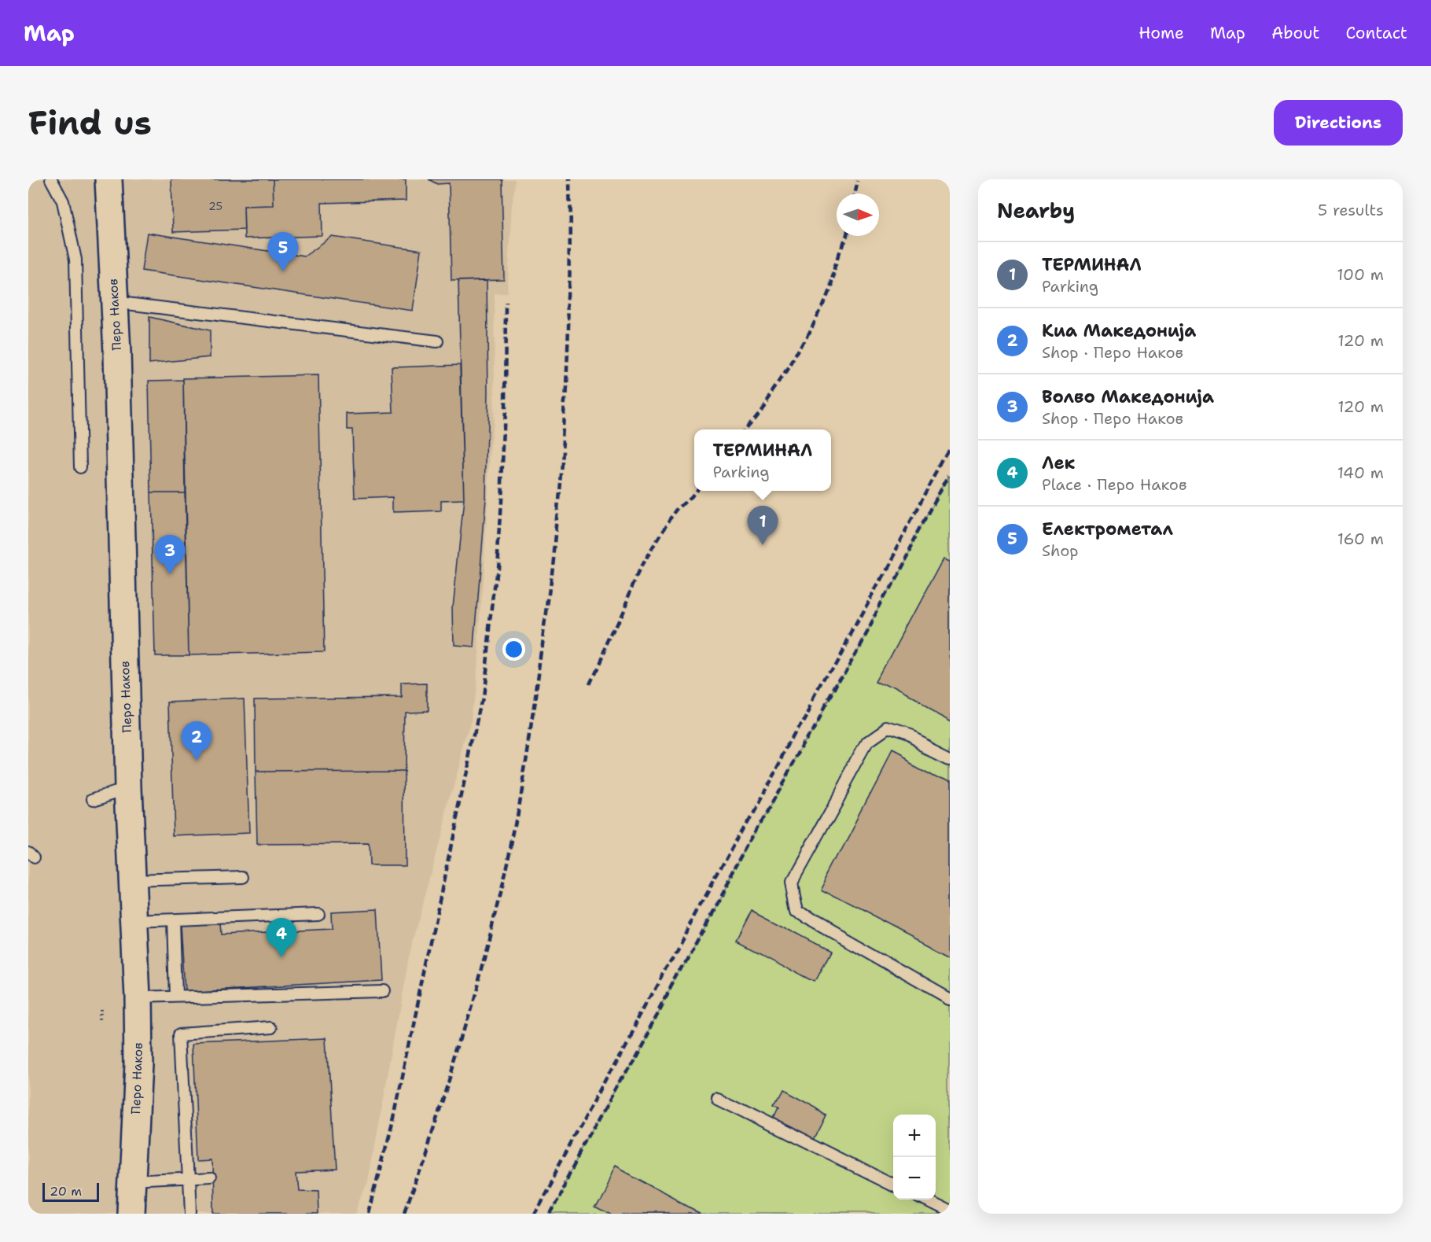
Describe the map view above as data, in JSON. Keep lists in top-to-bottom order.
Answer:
{
  "streets": {
    "street": ["Перо Наков"]
  },
  "house_numbers": ["25"],
  "scale_bar": "20 m",
  "north": "right",
  "page": {
    "header": "Map",
    "nav": [
      "Home",
      "Map",
      "About",
      "Contact"
    ],
    "buttons": "Directions",
    "title": "Find us",
    "heading": ["Nearby", "5 results"],
    "pins": [
      "5",
      "1",
      "3",
      "2",
      "4"
    ],
    "list": [
      {
        "mark": "1",
        "name": "ТЕРМИНАЛ",
        "note": "Parking",
        "value": "100 m"
      },
      {
        "mark": "2",
        "name": "Киа Македонија",
        "note": "Shop · Перо Наков",
        "value": "120 m"
      },
      {
        "mark": "3",
        "name": "Волво Македонија",
        "note": "Shop · Перо Наков",
        "value": "120 m"
      },
      {
        "mark": "4",
        "name": "Лек",
        "note": "Place · Перо Наков",
        "value": "140 m"
      },
      {
        "mark": "5",
        "name": "Електрометал",
        "note": "Shop",
        "value": "160 m"
      }
    ],
    "popup": ["ТЕРМИНАЛ", "Parking"],
    "map_buttons": ["+", "−"],
    "scale": "20 m"
  }
}
